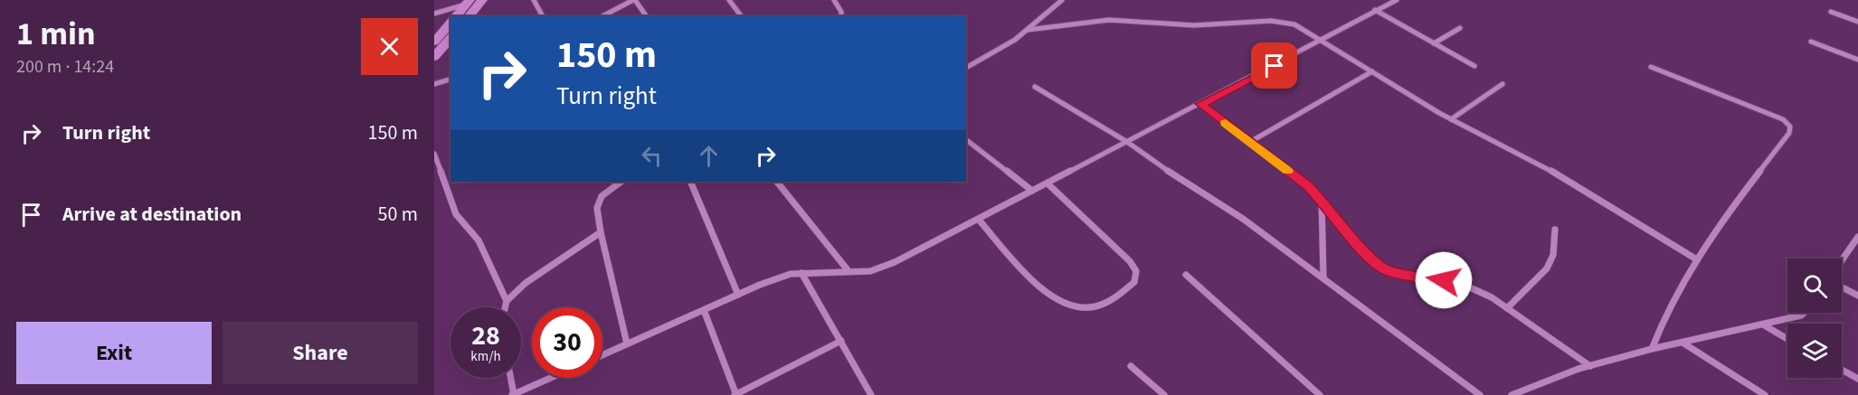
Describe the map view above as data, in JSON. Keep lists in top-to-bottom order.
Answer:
{
  "page": {
    "heading": ["1 min", "200 m · 14:24"],
    "turn": ["150 m", "Turn right"],
    "list": [
      {
        "name": "Turn right",
        "value": "150 m"
      },
      {
        "name": "Arrive at destination",
        "value": "50 m"
      }
    ],
    "speed": "28 km/h",
    "limit": "30",
    "buttons": ["Exit", "Share"]
  }
}
